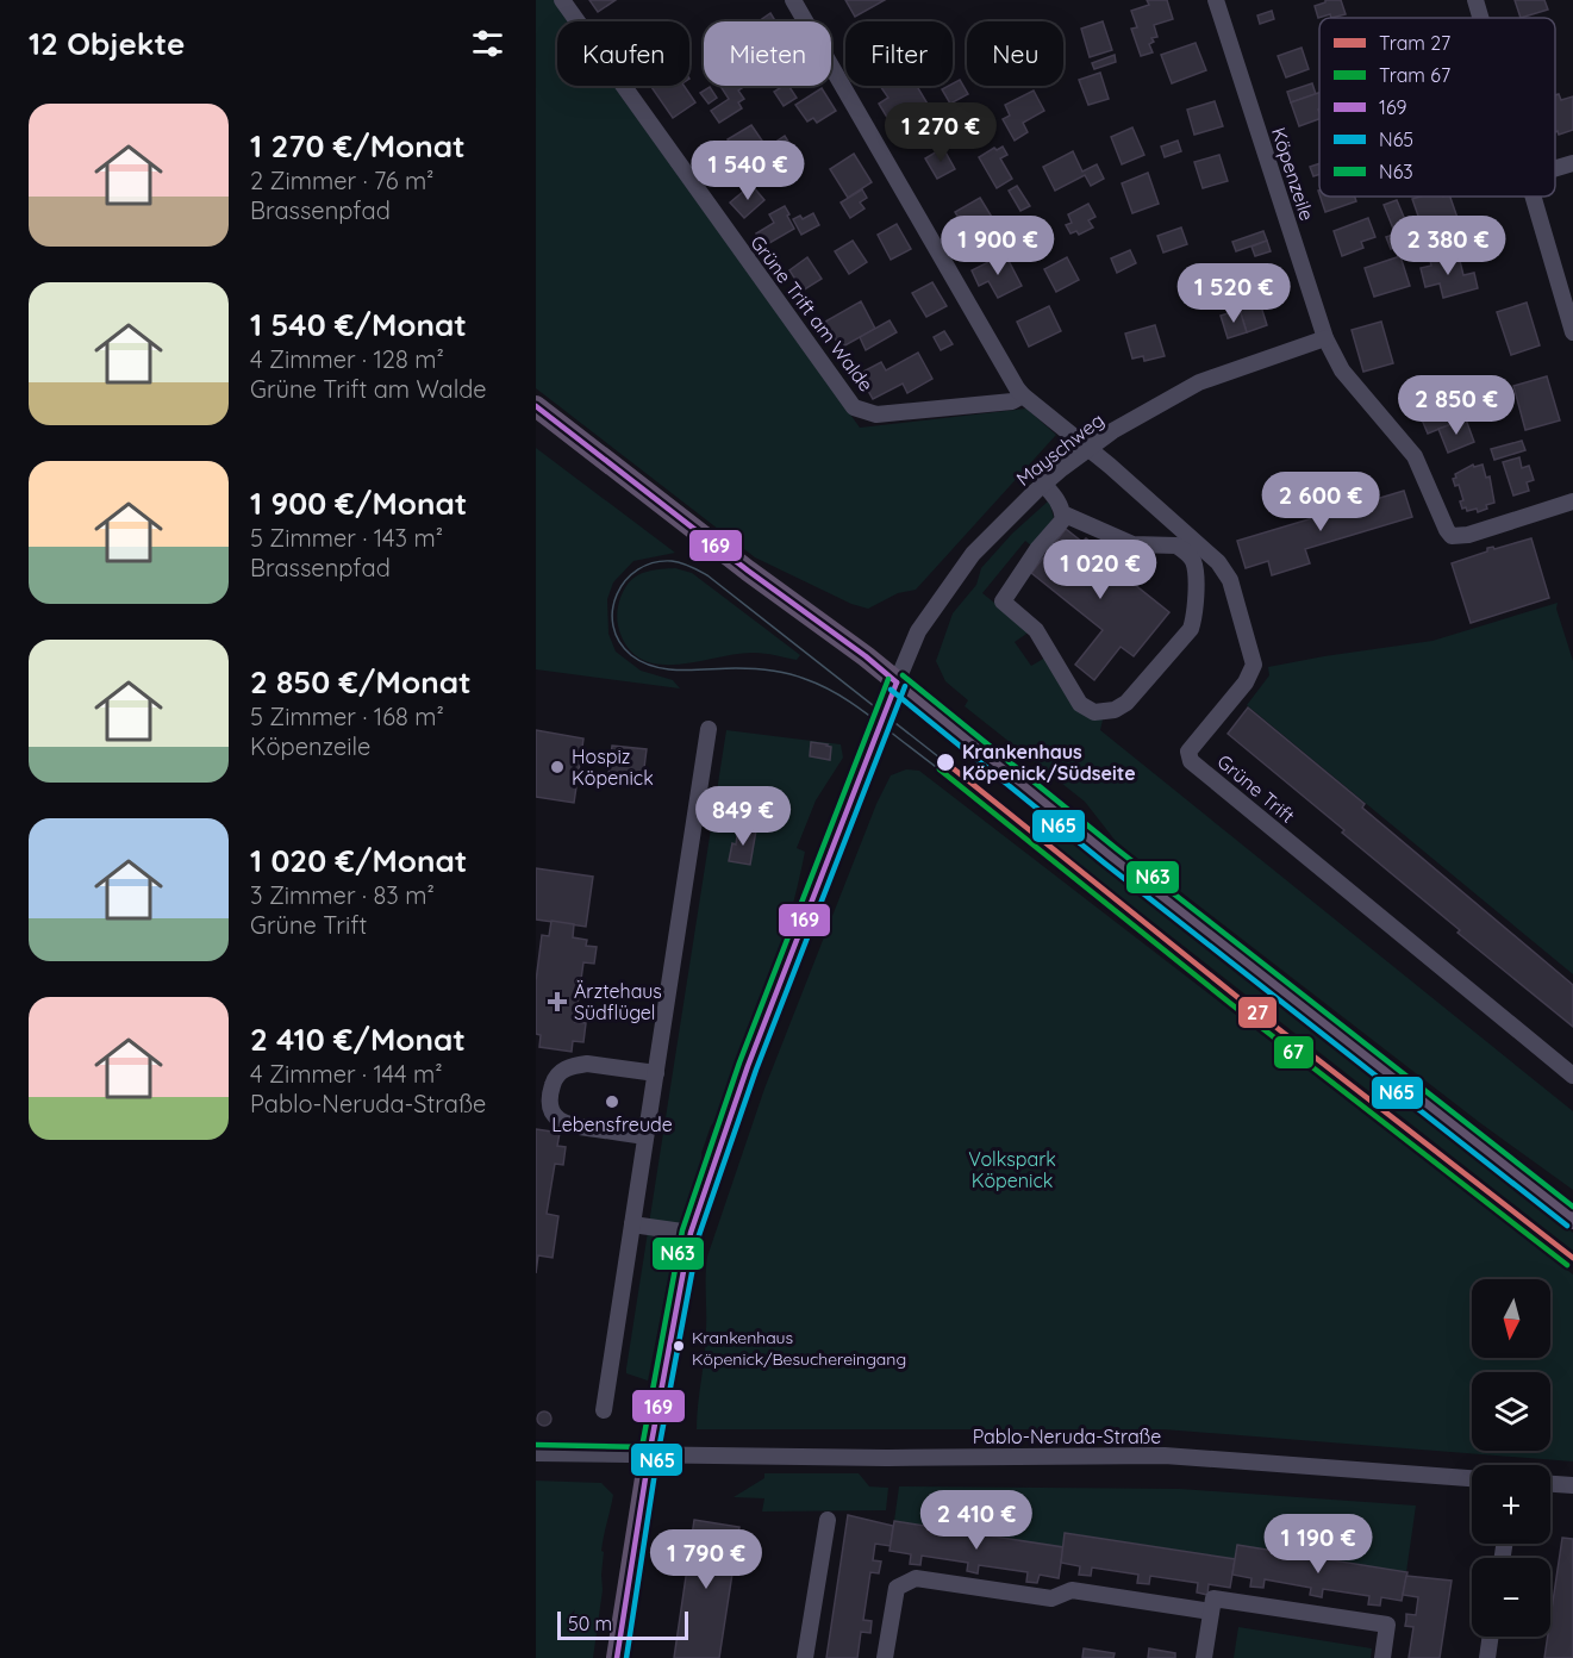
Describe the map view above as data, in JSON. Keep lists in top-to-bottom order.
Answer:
{
  "streets": {
    "street": [
      "Köpenzeile",
      "Grüne Trift am Walde",
      "Mayschweg",
      "Grüne Trift",
      "Pablo-Neruda-Straße"
    ]
  },
  "crossings": [
    ["Köpenzeile", "Mayschweg"],
    ["Mayschweg", "Grüne Trift"]
  ],
  "parks": ["Volkspark Köpenick"],
  "places": {
    "other": [
      "Krankenhaus Köpenick/Südseite",
      "Hospiz Köpenick",
      "Lebensfreude",
      "Krankenhaus Köpenick/Besuchereingang"
    ],
    "health": ["Ärztehaus Südflügel"]
  },
  "lines": [
    "transit line 169",
    "transit line N63",
    "transit line N65",
    "tram line 27",
    "tram line 67"
  ],
  "legend": [
    "Tram 27",
    "Tram 67",
    "169",
    "N65",
    "N63"
  ],
  "scale_bar": "50 m",
  "north": "bottom",
  "page": {
    "heading": "12 Objekte",
    "chip": [
      "Kaufen",
      "Mieten",
      "Filter",
      "Neu"
    ],
    "list": [
      {
        "name": "1 270 €/Monat",
        "note": "2 Zimmer · 76 m² · Brassenpfad"
      },
      {
        "name": "1 540 €/Monat",
        "note": "4 Zimmer · 128 m² · Grüne Trift am Walde"
      },
      {
        "name": "1 900 €/Monat",
        "note": "5 Zimmer · 143 m² · Brassenpfad"
      },
      {
        "name": "2 850 €/Monat",
        "note": "5 Zimmer · 168 m² · Köpenzeile"
      },
      {
        "name": "1 020 €/Monat",
        "note": "3 Zimmer · 83 m² · Grüne Trift"
      },
      {
        "name": "2 410 €/Monat",
        "note": "4 Zimmer · 144 m² · Pablo-Neruda-Straße"
      }
    ],
    "price": [
      "1 270 €",
      "1 540 €",
      "1 900 €",
      "2 380 €",
      "1 520 €",
      "2 850 €",
      "2 600 €",
      "1 020 €",
      "849 €",
      "2 410 €",
      "1 190 €",
      "1 790 €"
    ],
    "map_buttons": ["+", "−"],
    "scale": "50 m"
  }
}
